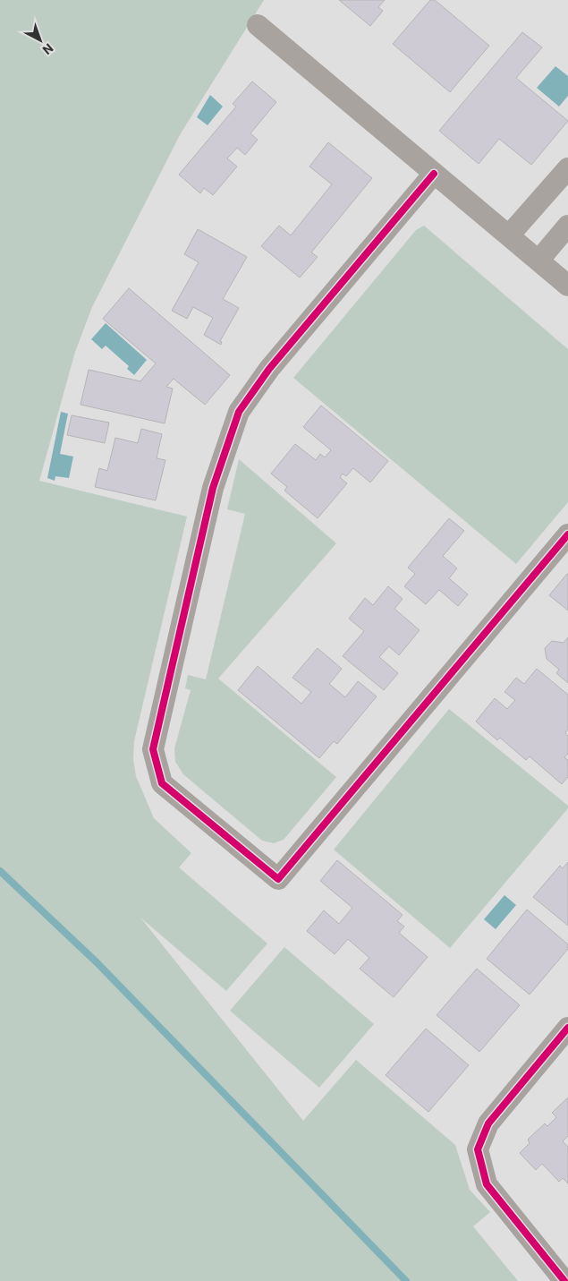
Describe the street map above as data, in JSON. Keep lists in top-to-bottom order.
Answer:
{
  "north": "bottom right"
}
